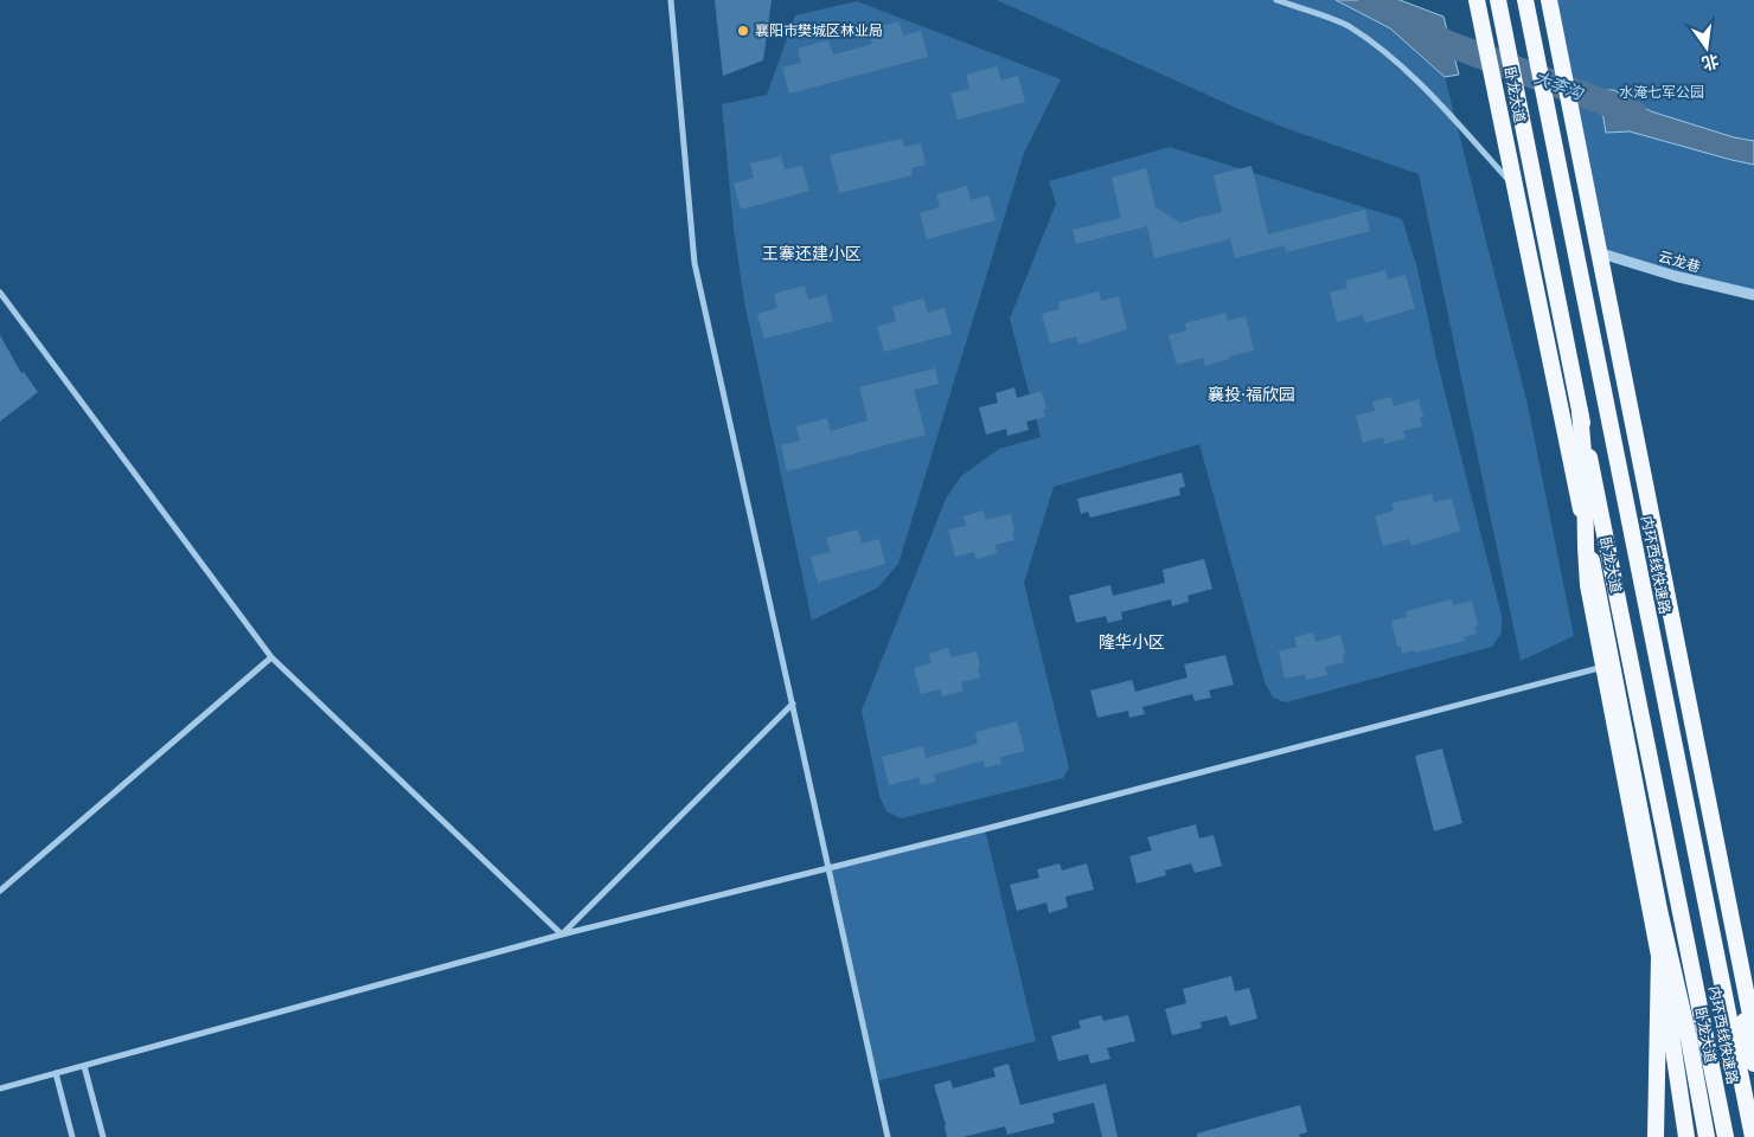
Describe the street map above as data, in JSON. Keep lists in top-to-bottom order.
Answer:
{
  "streets": {
    "highway": ["卧龙大道", "内环西线快速路"],
    "street": ["云龙巷"]
  },
  "districts": ["王寨还建小区", "襄投·福欣园", "隆华小区"],
  "water": ["大李沟"],
  "parks": ["水淹七军公园"],
  "places": ["襄阳市樊城区林业局"],
  "north": "bottom"
}
